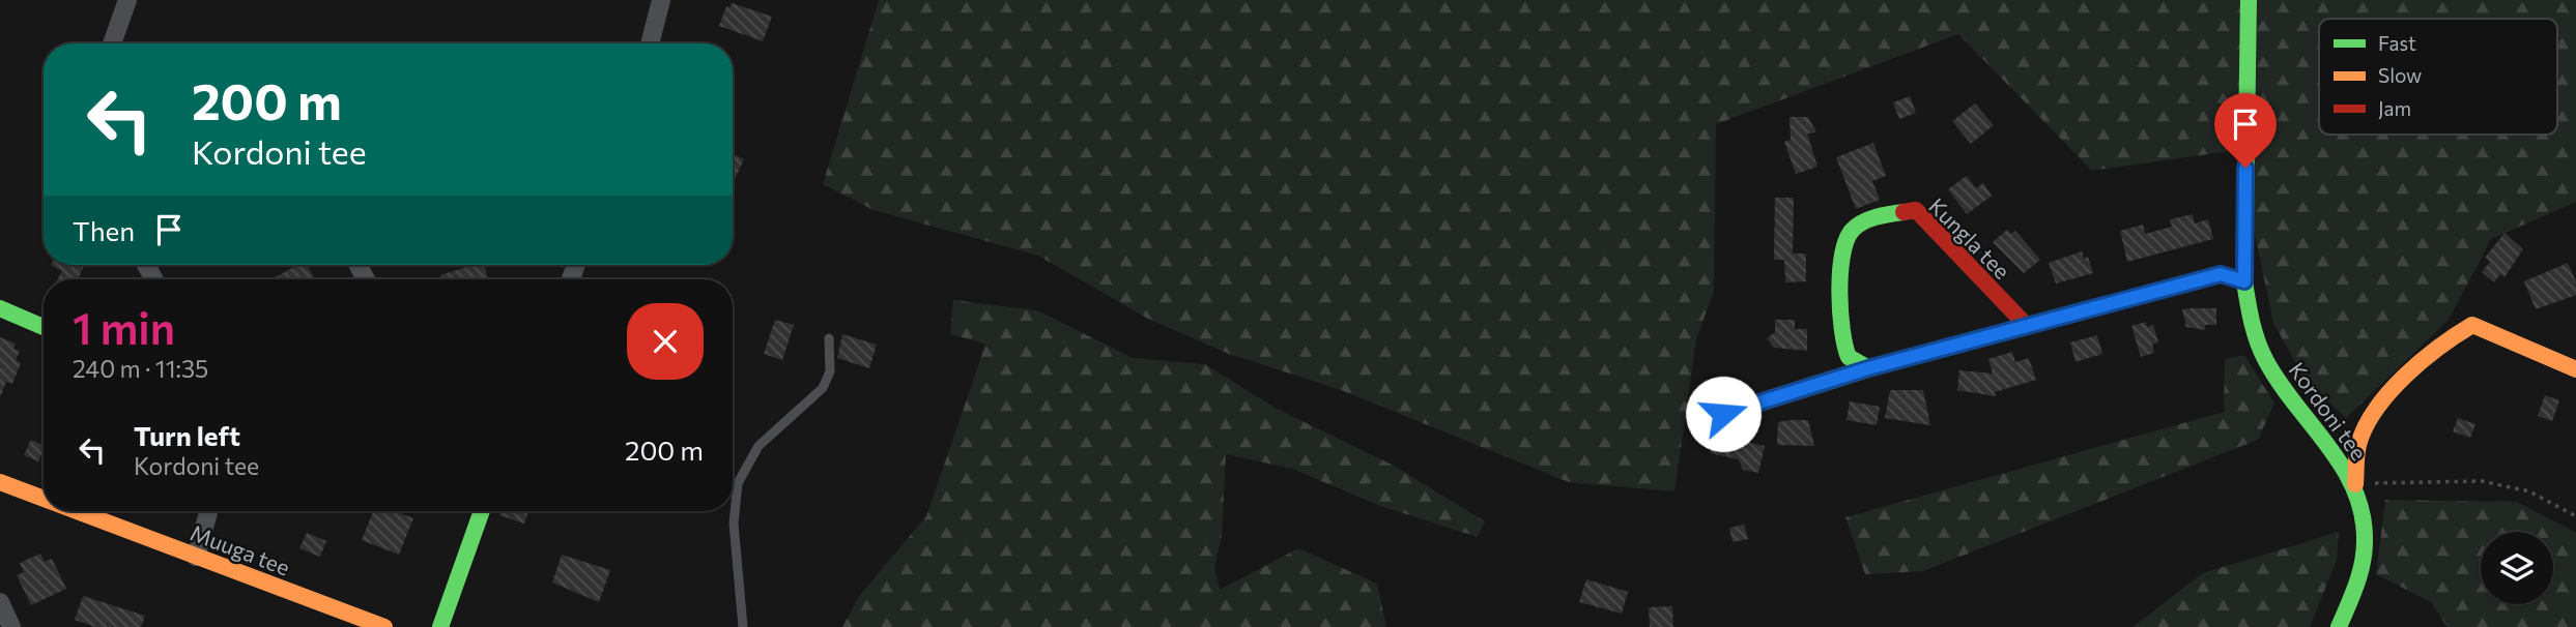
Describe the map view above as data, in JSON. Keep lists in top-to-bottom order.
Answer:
{
  "streets": {
    "street": ["Kungla tee", "Kordoni tee", "Muuga tee"]
  },
  "legend": ["Fast", "Slow", "Jam"],
  "page": {
    "turn": ["200 m", "Kordoni tee"],
    "then": "Then",
    "heading": ["1 min", "240 m · 11:35"],
    "list": [
      {
        "name": "Turn left",
        "note": "Kordoni tee",
        "value": "200 m"
      }
    ]
  }
}
